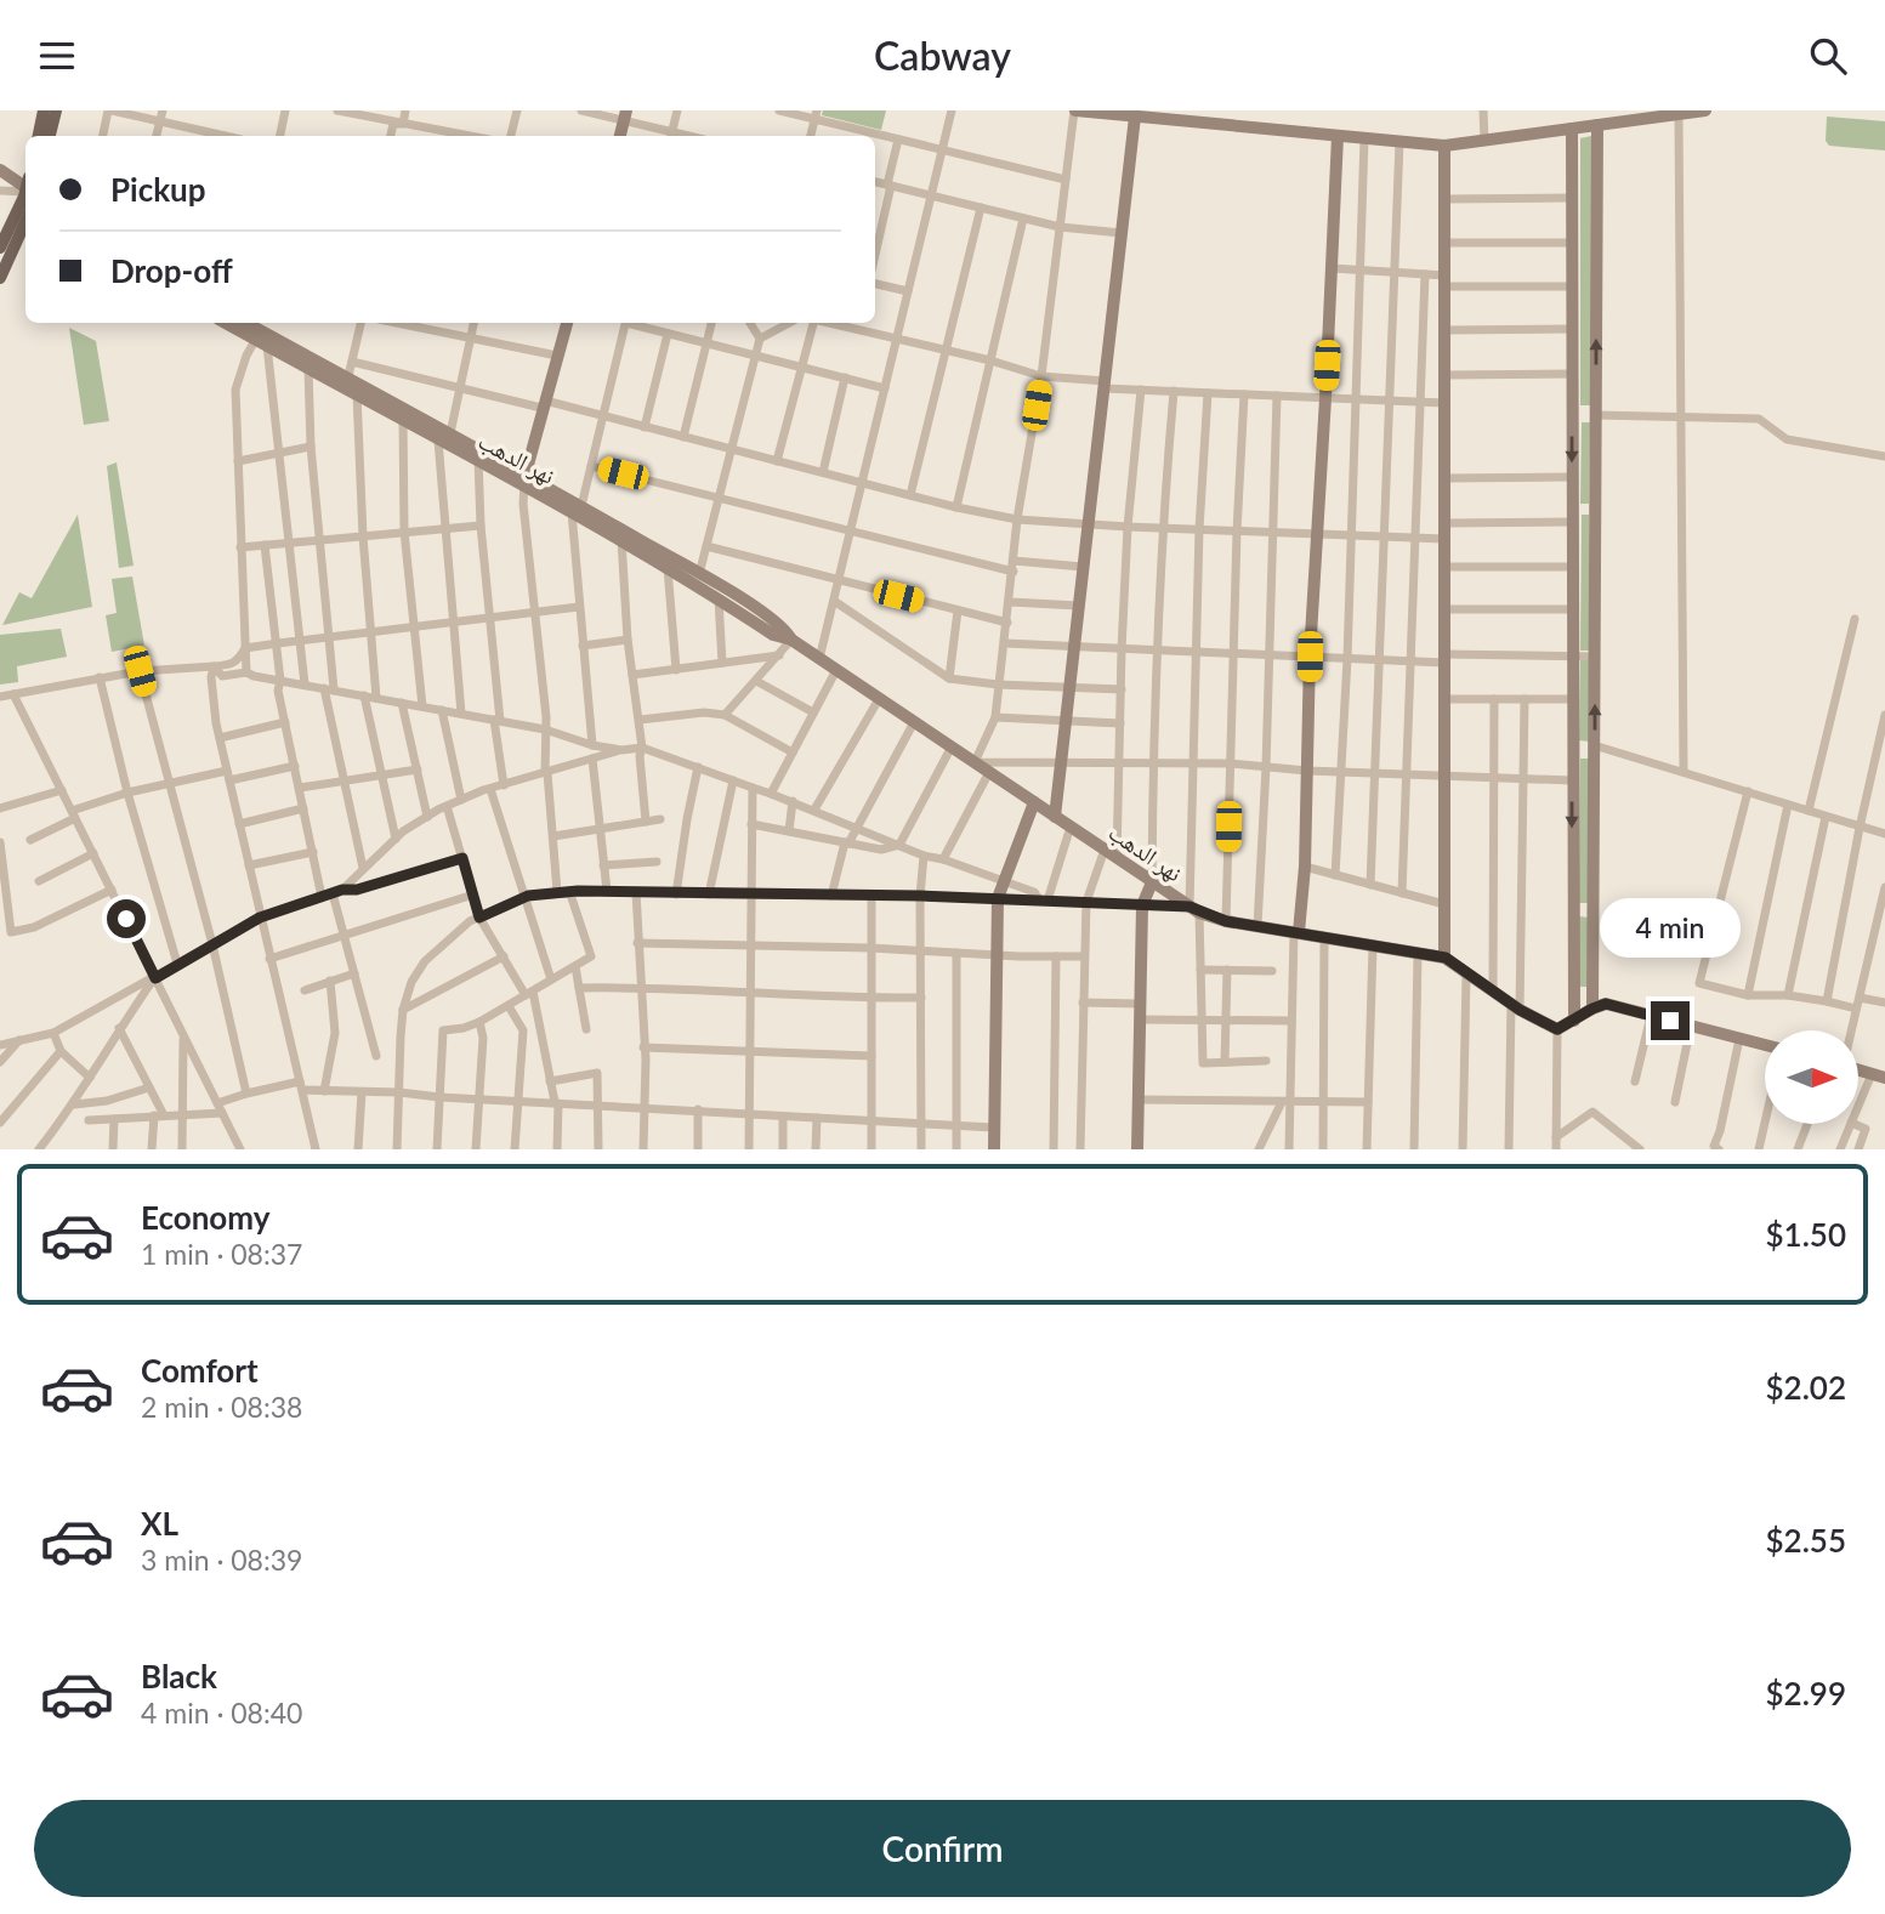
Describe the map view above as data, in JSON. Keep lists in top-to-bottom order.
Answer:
{
  "streets": {
    "street": ["نهر الدهب"]
  },
  "north": "right",
  "page": {
    "header": "Cabway",
    "banner": ["Pickup", "Drop-off"],
    "bubble": "4 min",
    "list": [
      {
        "name": "Economy",
        "note": "1 min · 08:37",
        "value": "$1.50"
      },
      {
        "name": "Comfort",
        "note": "2 min · 08:38",
        "value": "$2.02"
      },
      {
        "name": "XL",
        "note": "3 min · 08:39",
        "value": "$2.55"
      },
      {
        "name": "Black",
        "note": "4 min · 08:40",
        "value": "$2.99"
      }
    ],
    "buttons": "Confirm"
  }
}
